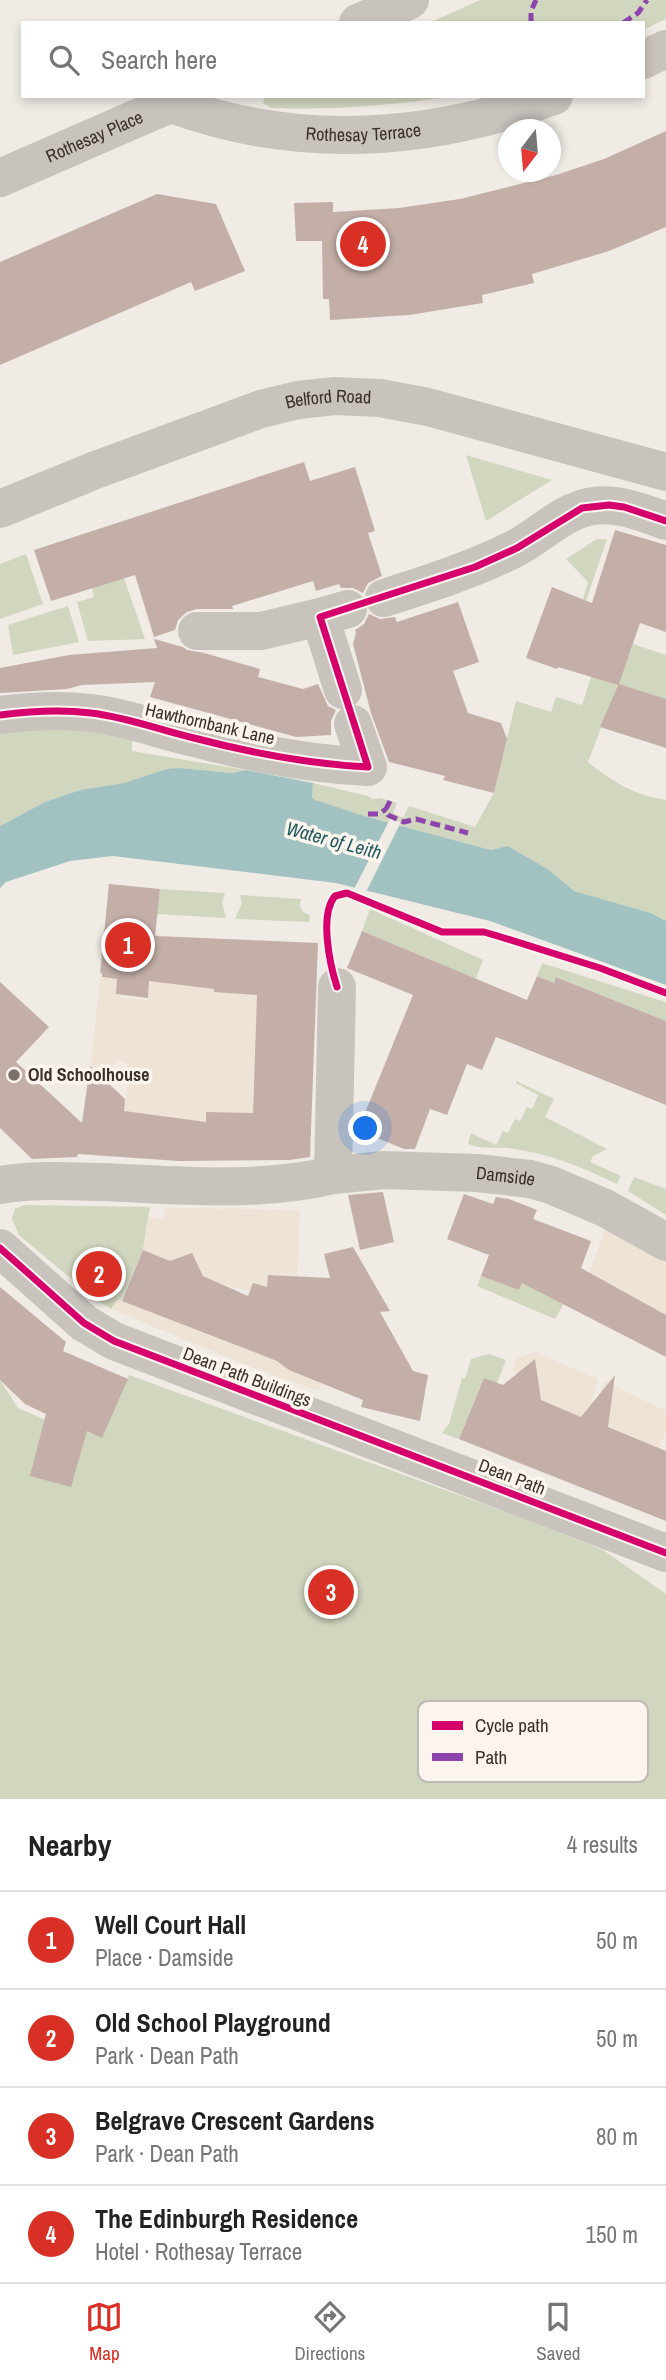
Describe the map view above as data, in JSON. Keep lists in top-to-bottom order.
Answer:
{
  "streets": {
    "street": [
      "Rothesay Terrace",
      "Rothesay Place",
      "Belford Road",
      "Hawthornbank Lane",
      "Damside",
      "Dean Path Buildings",
      "Dean Path"
    ]
  },
  "crossings": [
    ["Rothesay Terrace", "Rothesay Place"],
    ["Dean Path Buildings", "Dean Path"]
  ],
  "water": ["Water of Leith"],
  "places": ["Old Schoolhouse"],
  "legend": ["Cycle path", "Path"],
  "north": "bottom",
  "page": {
    "search": "Search here",
    "pins": [
      "4",
      "1",
      "2",
      "3"
    ],
    "heading": ["Nearby", "4 results"],
    "list": [
      {
        "mark": "1",
        "name": "Well Court Hall",
        "note": "Place · Damside",
        "value": "50 m"
      },
      {
        "mark": "2",
        "name": "Old School Playground",
        "note": "Park · Dean Path",
        "value": "50 m"
      },
      {
        "mark": "3",
        "name": "Belgrave Crescent Gardens",
        "note": "Park · Dean Path",
        "value": "80 m"
      },
      {
        "mark": "4",
        "name": "The Edinburgh Residence",
        "note": "Hotel · Rothesay Terrace",
        "value": "150 m"
      }
    ],
    "nav": ["Map", "Directions", "Saved"]
  }
}
